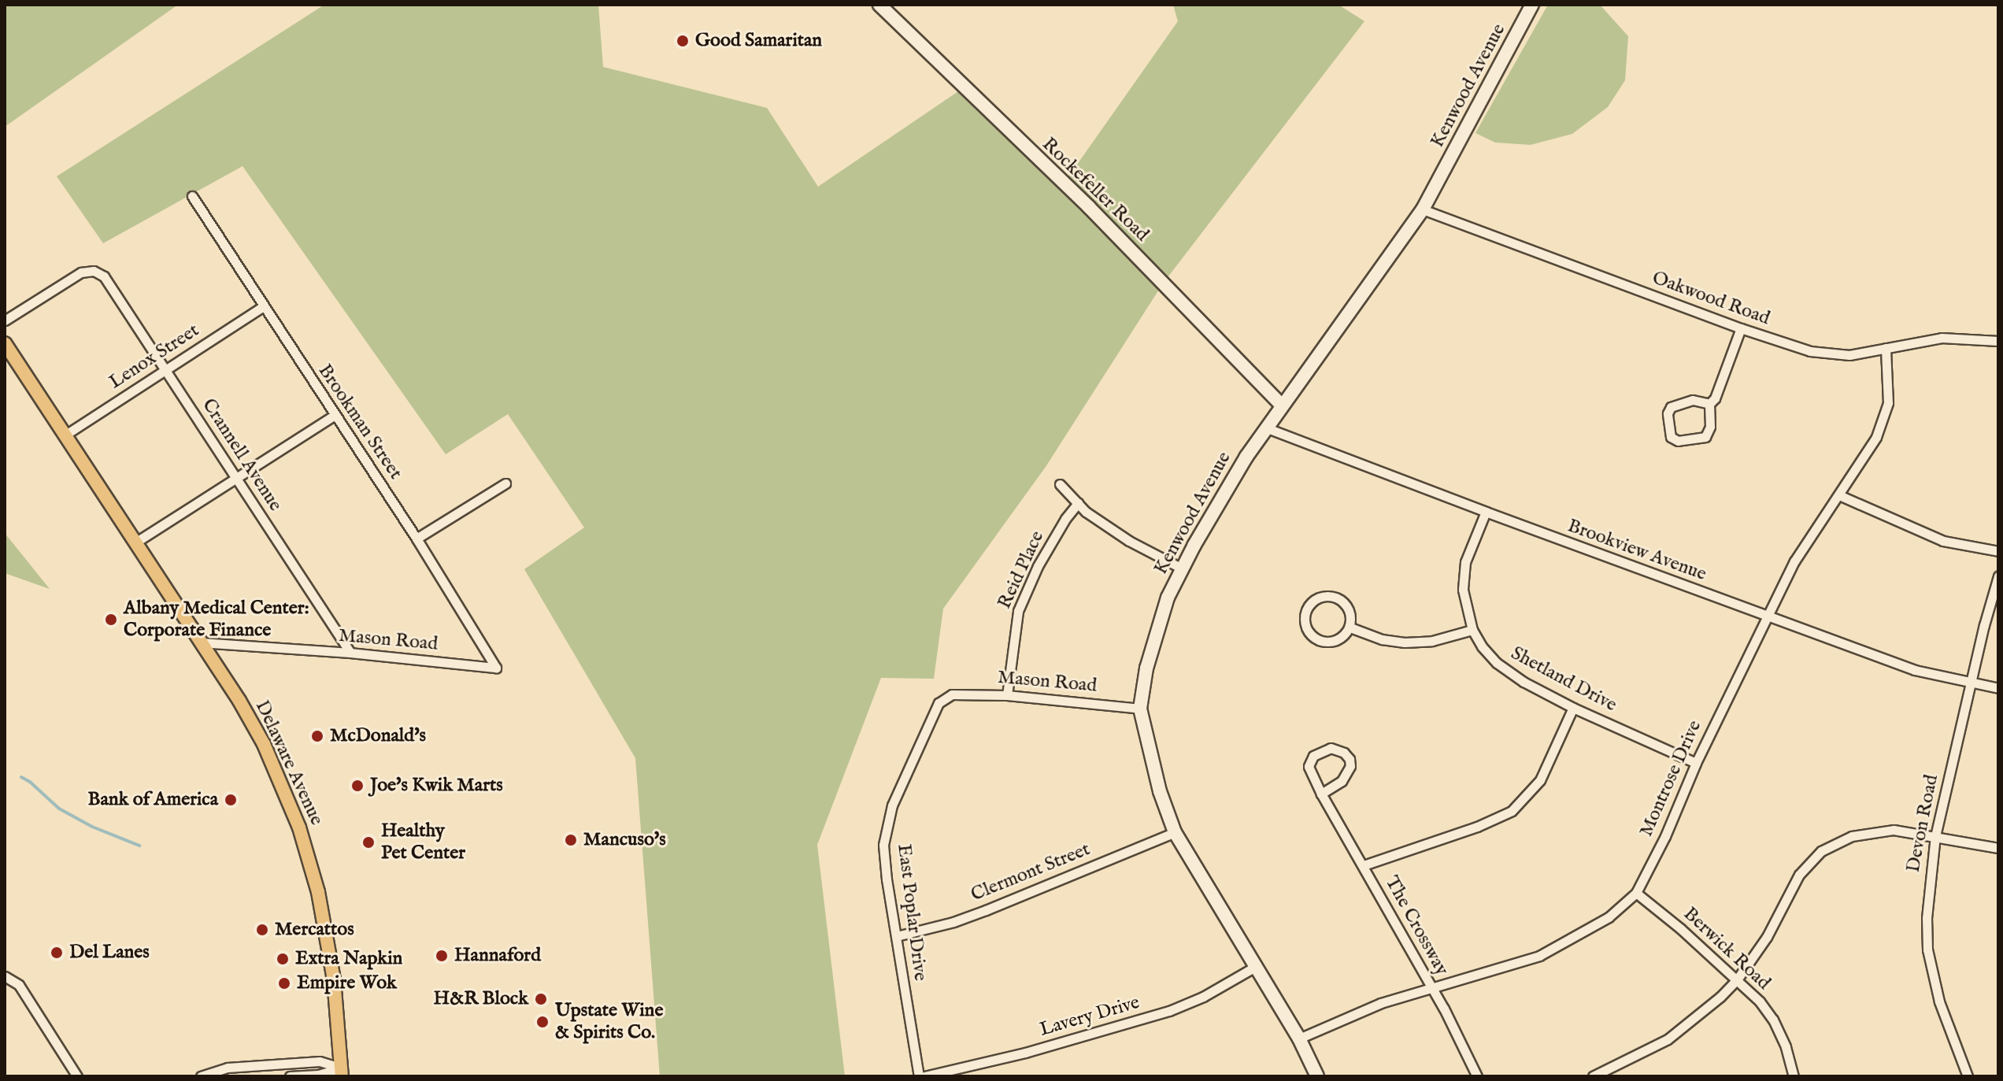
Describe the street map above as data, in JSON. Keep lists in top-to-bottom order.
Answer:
{
  "streets": {
    "main road": ["Delaware Avenue"],
    "street": [
      "Kenwood Avenue",
      "Rockefeller Road",
      "Oakwood Road",
      "Lenox Street",
      "Brookman Street",
      "Crannell Avenue",
      "Brookview Avenue",
      "Reid Place",
      "Mason Road",
      "Shetland Drive",
      "Montrose Drive",
      "Devon Road",
      "Clermont Street",
      "East Poplar Drive",
      "The Crossway",
      "Berwick Road",
      "Lavery Drive"
    ]
  },
  "crossings": [
    ["Kenwood Avenue", "Rockefeller Road"],
    ["Kenwood Avenue", "Oakwood Road"],
    ["Kenwood Avenue", "Brookview Avenue"],
    ["Kenwood Avenue", "Mason Road"],
    ["Kenwood Avenue", "Montrose Drive"],
    ["Kenwood Avenue", "Clermont Street"],
    ["Kenwood Avenue", "Lavery Drive"],
    ["Oakwood Road", "Montrose Drive"],
    ["Lenox Street", "Brookman Street"],
    ["Lenox Street", "Crannell Avenue"],
    ["Lenox Street", "Delaware Avenue"],
    ["Brookman Street", "Mason Road"],
    ["Crannell Avenue", "Mason Road"],
    ["Brookview Avenue", "Shetland Drive"],
    ["Brookview Avenue", "Montrose Drive"],
    ["Brookview Avenue", "Devon Road"],
    ["Reid Place", "Mason Road"],
    ["Mason Road", "Delaware Avenue"],
    ["Mason Road", "East Poplar Drive"],
    ["Shetland Drive", "Montrose Drive"],
    ["Montrose Drive", "The Crossway"],
    ["Montrose Drive", "Berwick Road"],
    ["Clermont Street", "East Poplar Drive"]
  ],
  "places": [
    "Good Samaritan",
    "Albany Medical Center: Corporate Finance",
    "McDonald's",
    "Joe's Kwik Marts",
    "Bank of America",
    "Mancuso's",
    "Healthy Pet Center",
    "Mercattos",
    "Del Lanes",
    "Hannaford",
    "Extra Napkin",
    "Empire Wok",
    "H&R Block",
    "Upstate Wine & Spirits Co."
  ]
}
